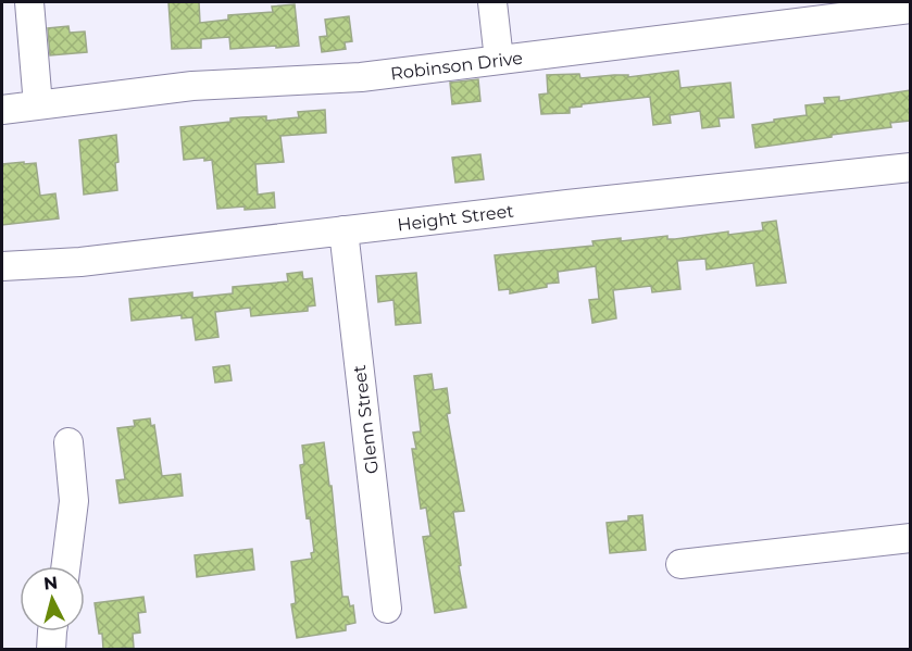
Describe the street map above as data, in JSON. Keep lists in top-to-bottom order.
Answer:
{
  "streets": {
    "street": ["Robinson Drive", "Height Street", "Glenn Street"]
  },
  "crossings": [
    ["Height Street", "Glenn Street"]
  ],
  "north": "top"
}
